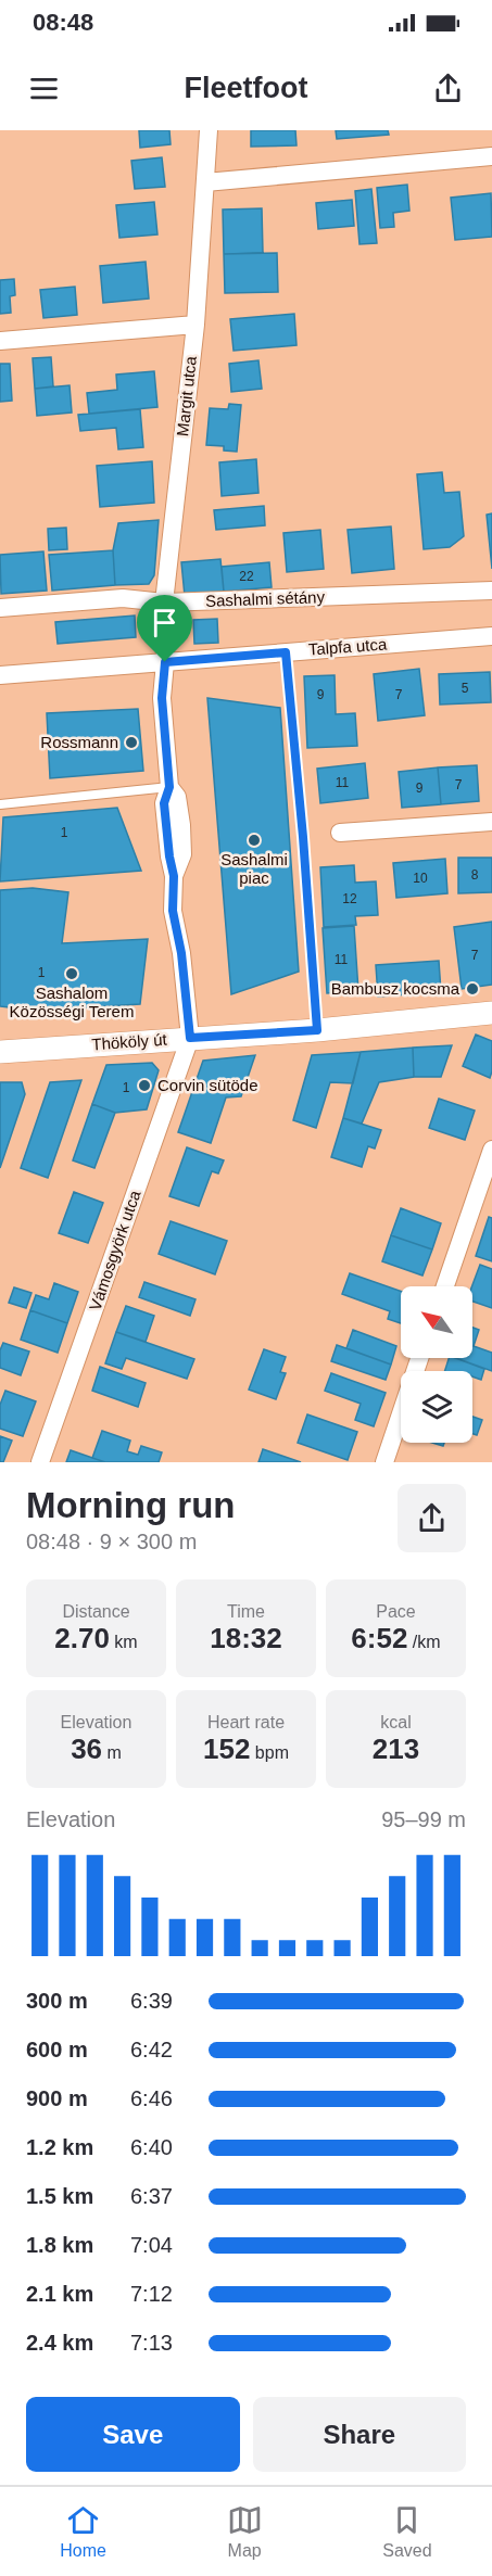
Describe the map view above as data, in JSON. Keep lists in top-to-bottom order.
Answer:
{
  "streets": {
    "street": [
      "Margit utca",
      "Sashalmi sétány",
      "Talpfa utca",
      "Thököly út",
      "Vámosgyörk utca"
    ]
  },
  "crossings": [
    ["Margit utca", "Sashalmi sétány"],
    ["Margit utca", "Talpfa utca"],
    ["Margit utca", "Thököly út"],
    ["Margit utca", "Vámosgyörk utca"],
    ["Thököly út", "Vámosgyörk utca"]
  ],
  "places": [
    "Rossmann",
    "Sashalmi piac",
    "Sashalom Közösségi Terem",
    "Bambusz kocsma",
    "Corvin sütöde"
  ],
  "house_numbers": [
    "22",
    "5",
    "9",
    "7",
    "11",
    "7",
    "9",
    "1",
    "8",
    "10",
    "12",
    "7",
    "11",
    "1",
    "1"
  ],
  "north": "top left",
  "page": {
    "status": "08:48",
    "header": "Fleetfoot",
    "heading": ["Morning run", "08:48 · 9 × 300 m"],
    "stats": [
      ["Distance", "2.70 km"],
      ["Time", "18:32"],
      ["Pace", "6:52 /km"],
      ["Elevation", "36 m"],
      ["Heart rate", "152 bpm"],
      ["kcal", "213"]
    ],
    "chart": ["Elevation", "95–99 m"],
    "list": [
      {
        "name": "300 m",
        "note": "6:39"
      },
      {
        "name": "600 m",
        "note": "6:42"
      },
      {
        "name": "900 m",
        "note": "6:46"
      },
      {
        "name": "1.2 km",
        "note": "6:40"
      },
      {
        "name": "1.5 km",
        "note": "6:37"
      },
      {
        "name": "1.8 km",
        "note": "7:04"
      },
      {
        "name": "2.1 km",
        "note": "7:12"
      },
      {
        "name": "2.4 km",
        "note": "7:13"
      }
    ],
    "buttons": ["Save", "Share"],
    "tabs": ["Home", "Map", "Saved"]
  }
}
